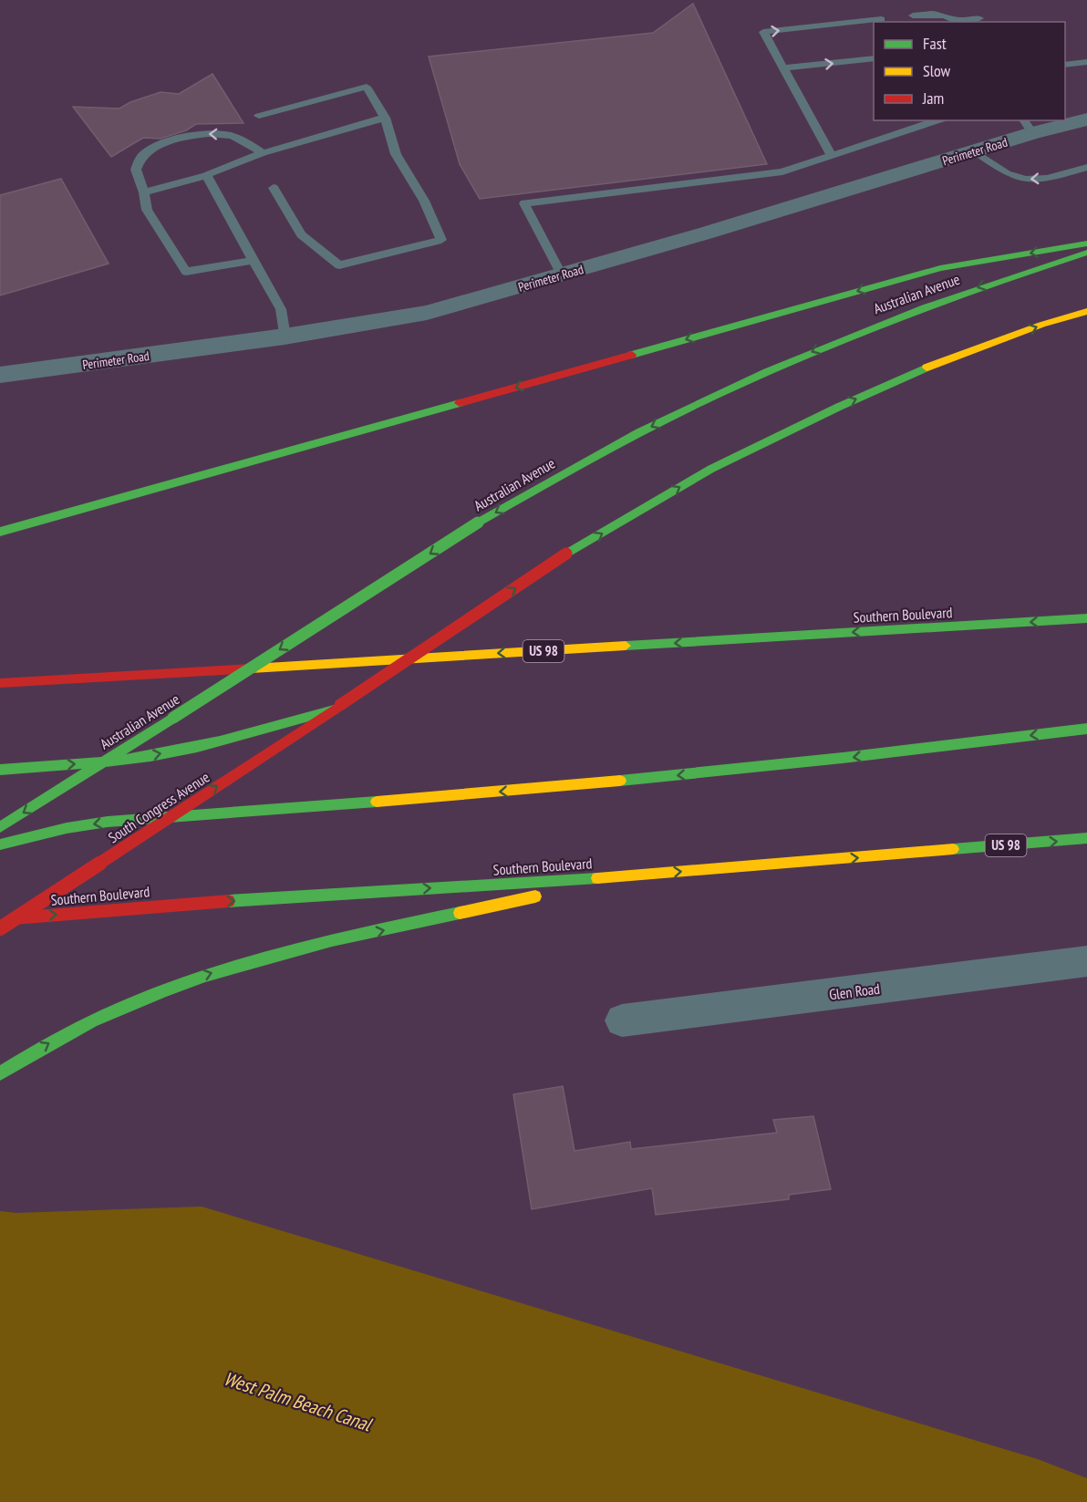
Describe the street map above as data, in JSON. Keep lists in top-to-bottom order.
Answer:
{
  "streets": {
    "main road": [
      "Australian Avenue",
      "Southern Boulevard",
      "US 98",
      "South Congress Avenue"
    ],
    "street": ["Perimeter Road", "Glen Road"]
  },
  "water": ["West Palm Beach Canal"],
  "legend": ["Fast", "Slow", "Jam"]
}
